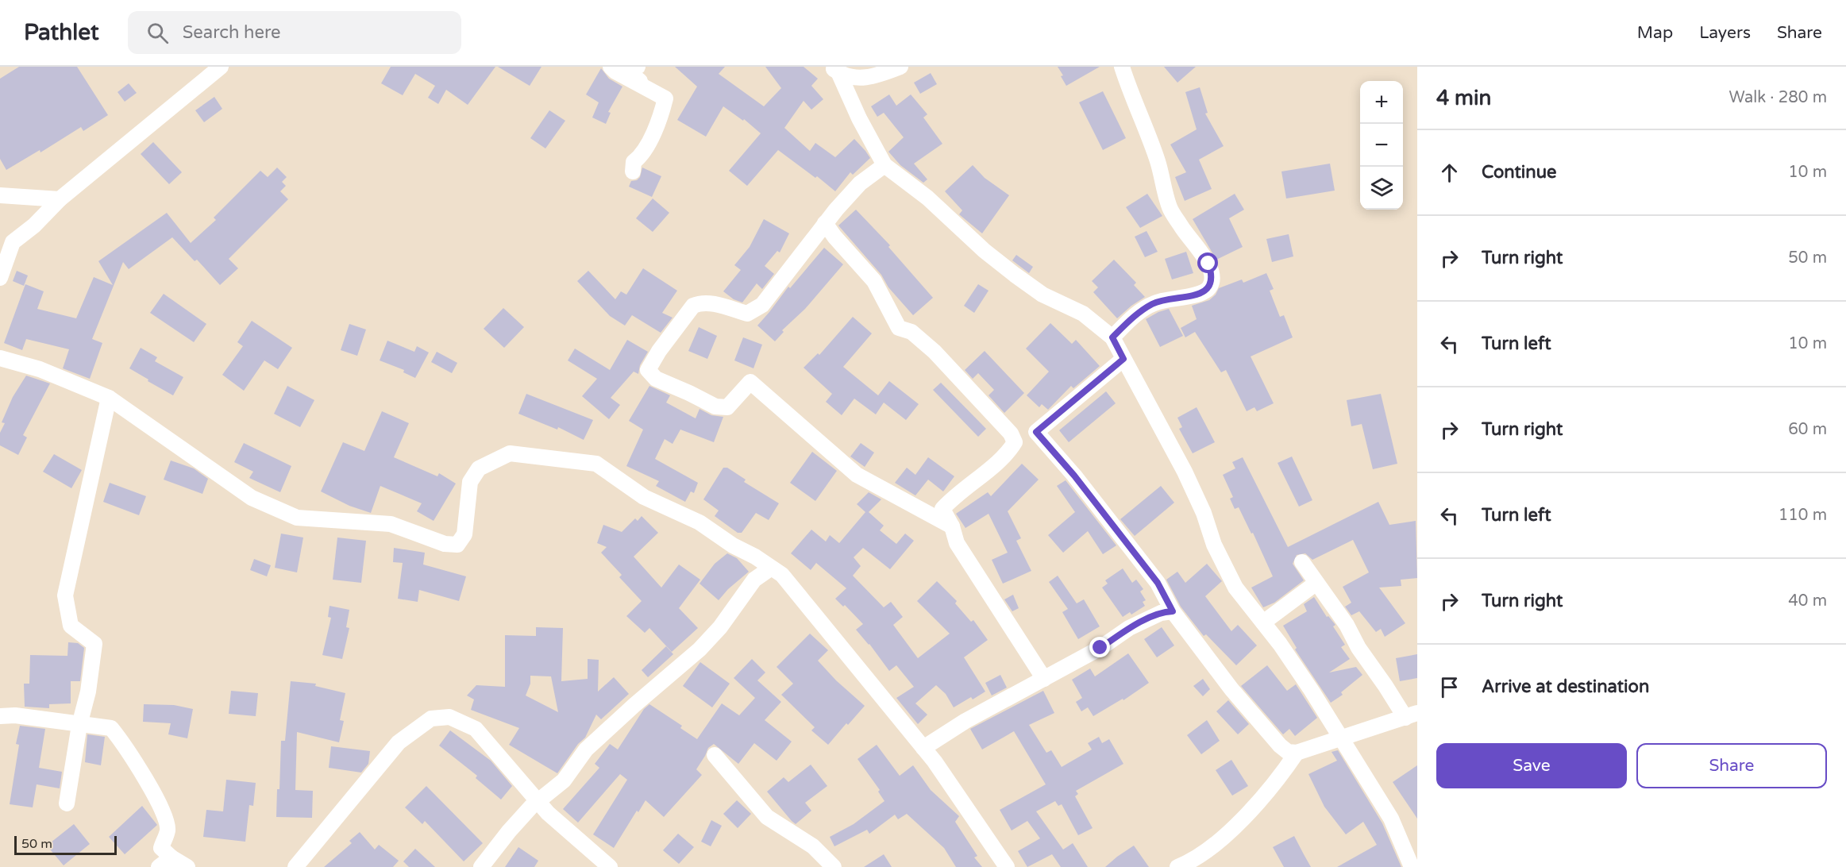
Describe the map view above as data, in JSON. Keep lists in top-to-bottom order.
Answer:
{
  "scale_bar": "50 m",
  "page": {
    "header": "Pathlet",
    "search": "Search here",
    "nav": ["Map", "Layers", "Share"],
    "heading": ["4 min", "Walk · 280 m"],
    "map_buttons": ["+", "−"],
    "list": [
      ["Continue", "10 m"],
      ["Turn right", "50 m"],
      ["Turn left", "10 m"],
      ["Turn right", "60 m"],
      ["Turn left", "110 m"],
      ["Turn right", "40 m"],
      "Arrive at destination"
    ],
    "buttons": ["Save", "Share"],
    "scale": "50 m"
  }
}
